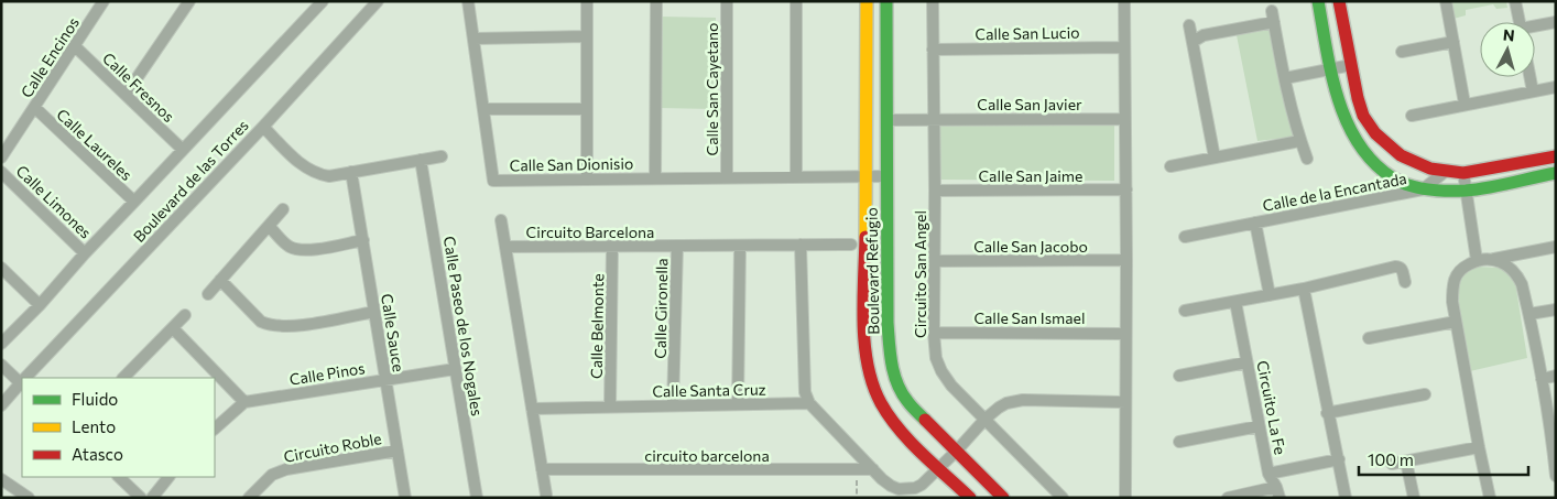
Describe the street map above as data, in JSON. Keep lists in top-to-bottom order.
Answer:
{
  "streets": {
    "street": [
      "Calle San Lucio",
      "Calle Encinos",
      "Calle Fresnos",
      "Calle San Cayetano",
      "Calle San Javier",
      "Calle Laureles",
      "Calle San Dionisio",
      "Calle San Jaime",
      "Boulevard de las Torres",
      "Calle de la Encantada",
      "Calle Limones",
      "Circuito Barcelona",
      "Calle San Jacobo",
      "Boulevard Refugio",
      "Circuito San Angel",
      "Calle Gironella",
      "Calle San Ismael",
      "Calle Paseo de los Nogales",
      "Calle Belmonte",
      "Calle Sauce",
      "Calle Pinos",
      "Calle Santa Cruz",
      "Circuito La Fe",
      "Circuito Roble",
      "circuito barcelona"
    ]
  },
  "crossings": [
    ["Calle San Lucio", "Circuito San Angel"],
    ["Calle Encinos", "Calle Fresnos"],
    ["Calle Encinos", "Calle Laureles"],
    ["Calle Fresnos", "Boulevard de las Torres"],
    ["Calle San Cayetano", "Calle San Dionisio"],
    ["Calle San Javier", "Boulevard Refugio"],
    ["Calle San Javier", "Circuito San Angel"],
    ["Calle Laureles", "Boulevard de las Torres"],
    ["Calle San Dionisio", "Boulevard Refugio"],
    ["Calle San Jaime", "Circuito San Angel"],
    ["Boulevard de las Torres", "Calle Limones"],
    ["Circuito Barcelona", "Calle Gironella"],
    ["Circuito Barcelona", "Calle Belmonte"],
    ["Circuito Barcelona", "circuito barcelona"],
    ["Calle San Jacobo", "Circuito San Angel"],
    ["Circuito San Angel", "Calle San Ismael"],
    ["Calle Gironella", "Calle Santa Cruz"],
    ["Calle Paseo de los Nogales", "Calle Pinos"],
    ["Calle Belmonte", "Calle Santa Cruz"],
    ["Calle Sauce", "Calle Pinos"],
    ["Calle Sauce", "Circuito Roble"]
  ],
  "legend": ["Fluido", "Lento", "Atasco"],
  "scale_bar": "100 m",
  "north": "top"
}
